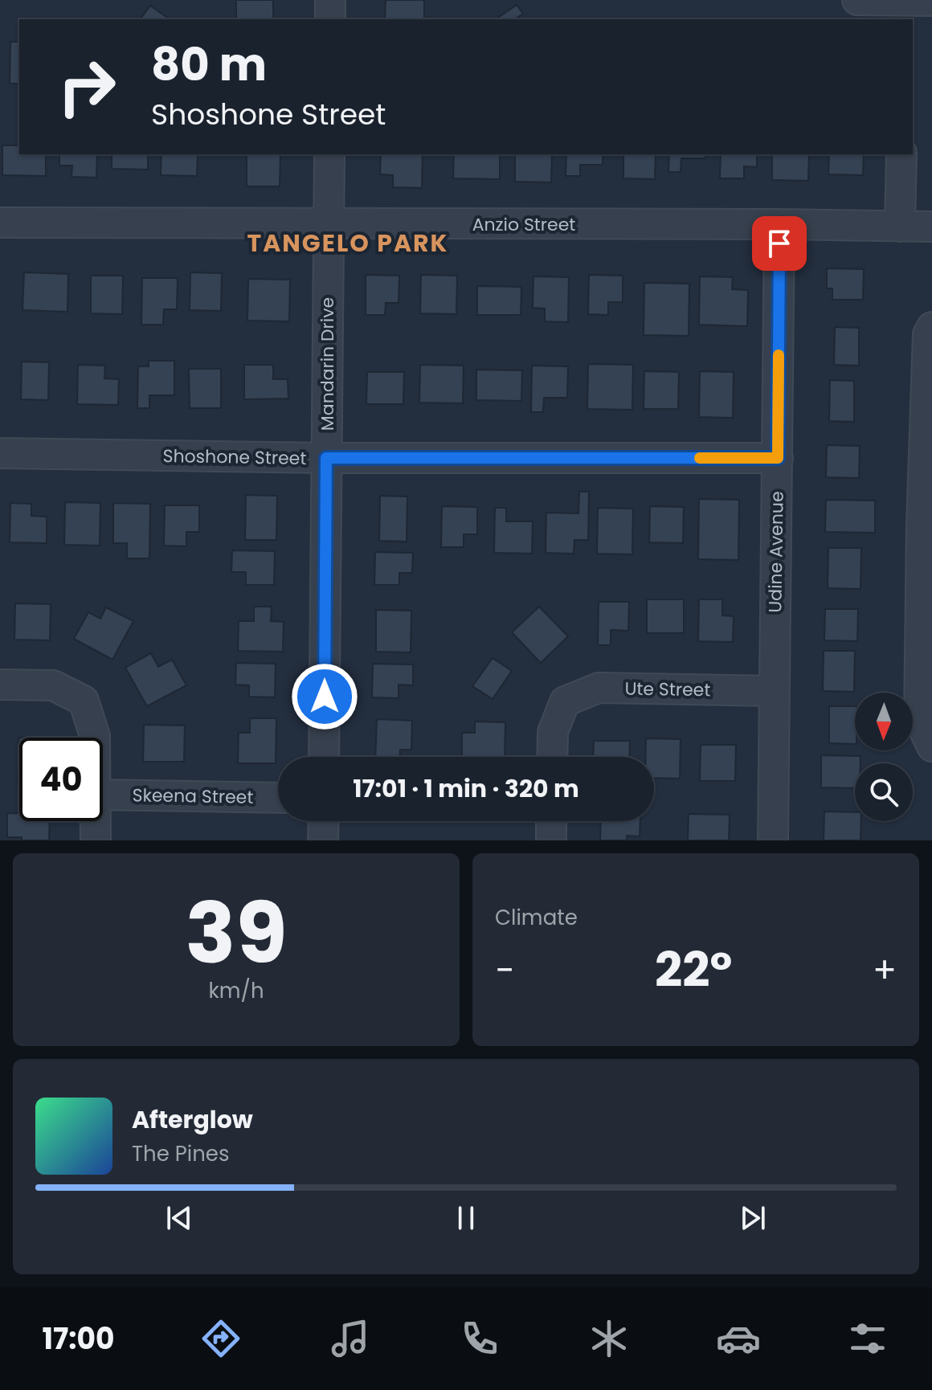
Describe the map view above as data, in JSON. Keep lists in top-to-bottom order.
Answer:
{
  "streets": {
    "street": [
      "Anzio Street",
      "Mandarin Drive",
      "Shoshone Street",
      "Udine Avenue",
      "Ute Street",
      "Skeena Street"
    ]
  },
  "crossings": [
    ["Anzio Street", "Mandarin Drive"],
    ["Anzio Street", "Udine Avenue"],
    ["Mandarin Drive", "Shoshone Street"],
    ["Shoshone Street", "Udine Avenue"],
    ["Udine Avenue", "Ute Street"]
  ],
  "districts": ["TANGELO PARK"],
  "north": "bottom",
  "page": {
    "turn": ["80 m", "Shoshone Street"],
    "limit": "40",
    "trip": "17:01 · 1 min · 320 m",
    "tile": [
      ["39", "km/h"],
      "Climate"
    ],
    "heat": ["−", "22°", "+"],
    "song": ["Afterglow", "The Pines"],
    "tabs": "17:00"
  }
}
